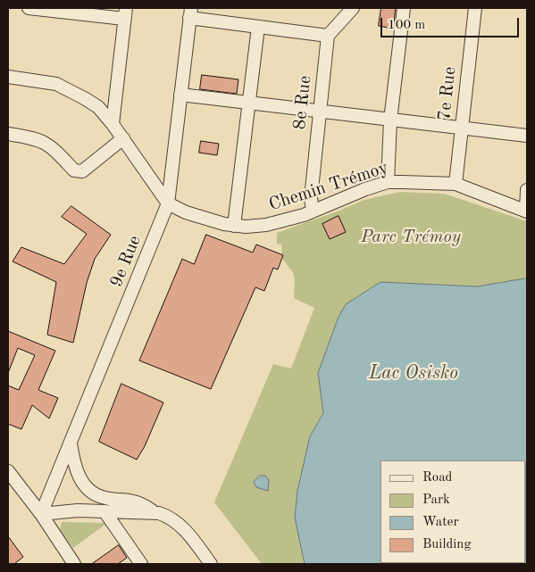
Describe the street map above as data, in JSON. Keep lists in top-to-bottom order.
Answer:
{
  "streets": {
    "street": [
      "7e Rue",
      "8e Rue",
      "Chemin Trémoy",
      "9e Rue"
    ]
  },
  "crossings": [
    ["7e Rue", "Chemin Trémoy"],
    ["8e Rue", "Chemin Trémoy"],
    ["Chemin Trémoy", "9e Rue"]
  ],
  "water": ["Lac Osisko"],
  "parks": ["Parc Trémoy"],
  "legend": [
    "Road",
    "Park",
    "Water",
    "Building"
  ],
  "scale_bar": "100 m"
}
